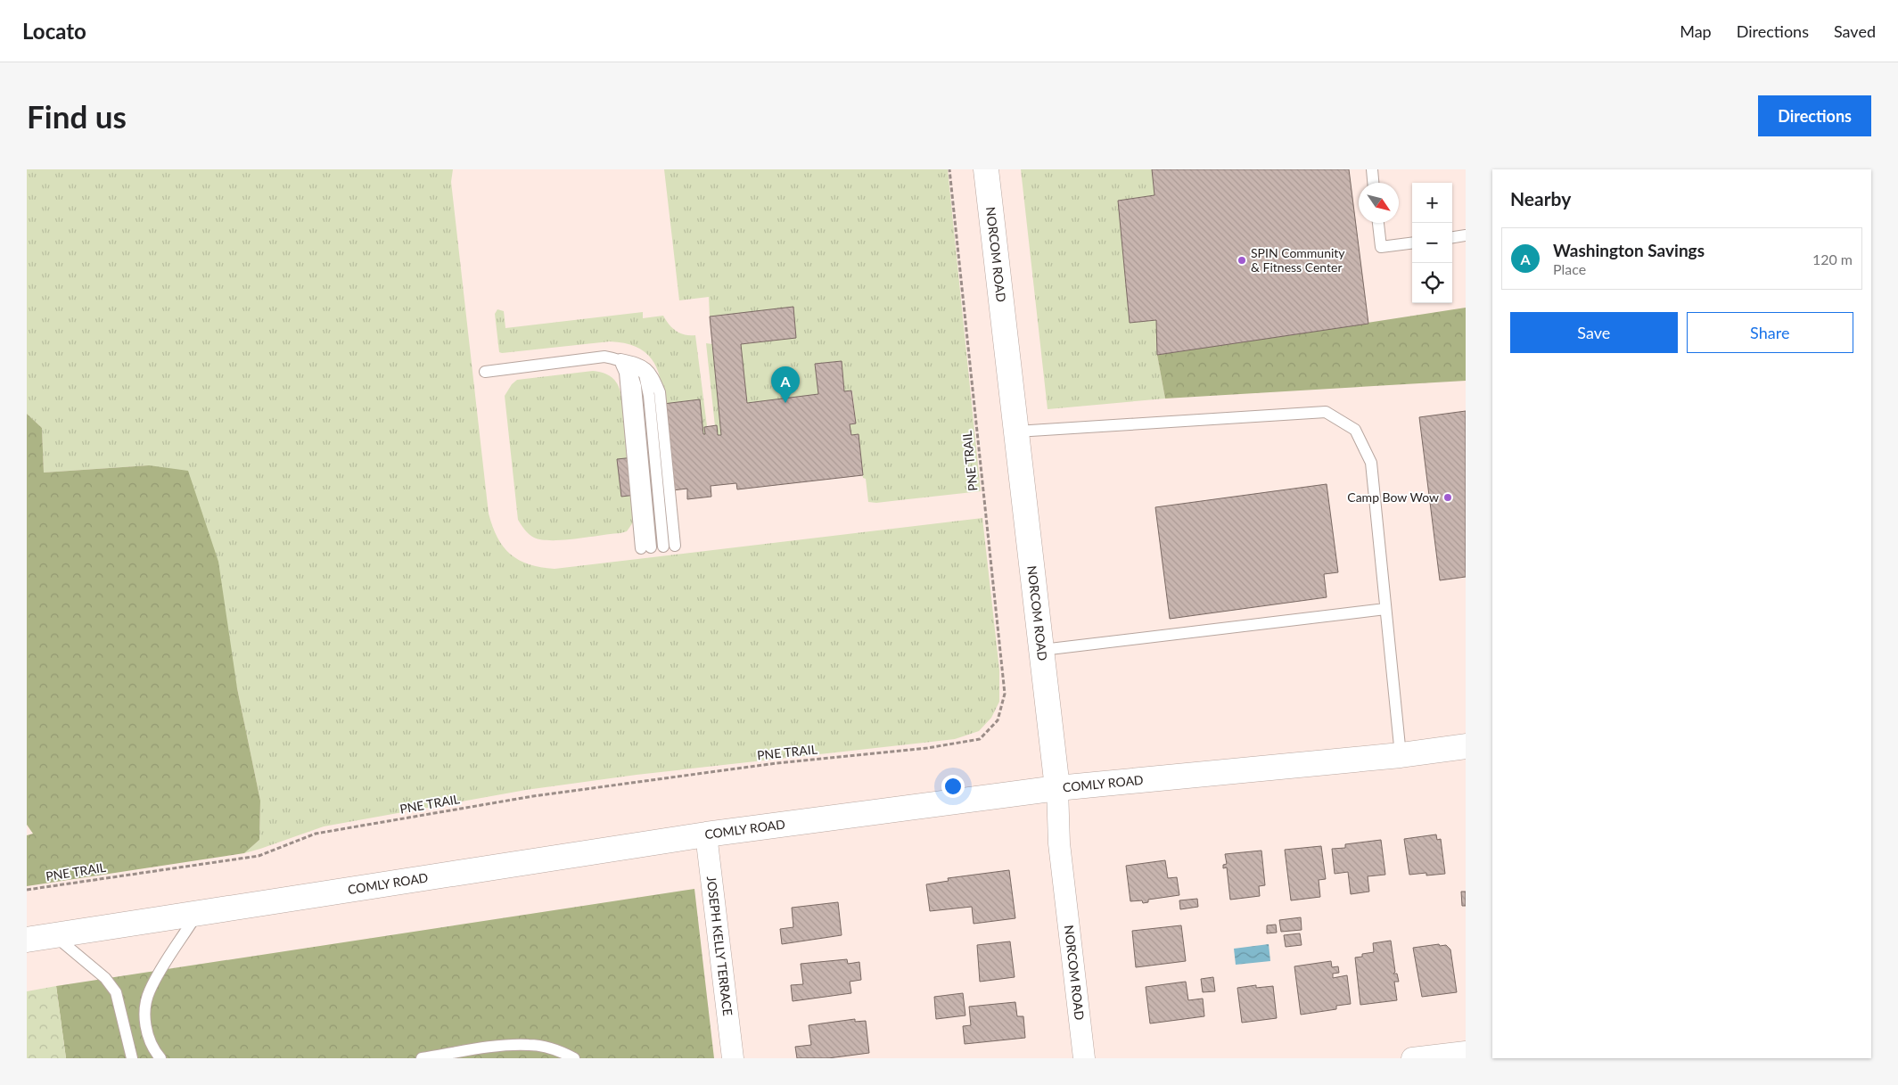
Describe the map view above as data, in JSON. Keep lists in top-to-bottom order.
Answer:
{
  "streets": {
    "street": ["NORCOM ROAD", "COMLY ROAD", "JOSEPH KELLY TERRACE"],
    "path": ["PNE TRAIL"]
  },
  "crossings": [
    ["NORCOM ROAD", "COMLY ROAD"],
    ["COMLY ROAD", "JOSEPH KELLY TERRACE"]
  ],
  "places": ["SPIN Community & Fitness Center", "Camp Bow Wow"],
  "north": "bottom right",
  "page": {
    "header": "Locato",
    "nav": ["Map", "Directions", "Saved"],
    "buttons": [
      "Directions",
      ["Save", "Share"]
    ],
    "title": "Find us",
    "heading": "Nearby",
    "map_buttons": ["+", "−"],
    "list": [
      {
        "mark": "A",
        "name": "Washington Savings",
        "note": "Place",
        "value": "120 m"
      }
    ],
    "pins": "A"
  }
}
